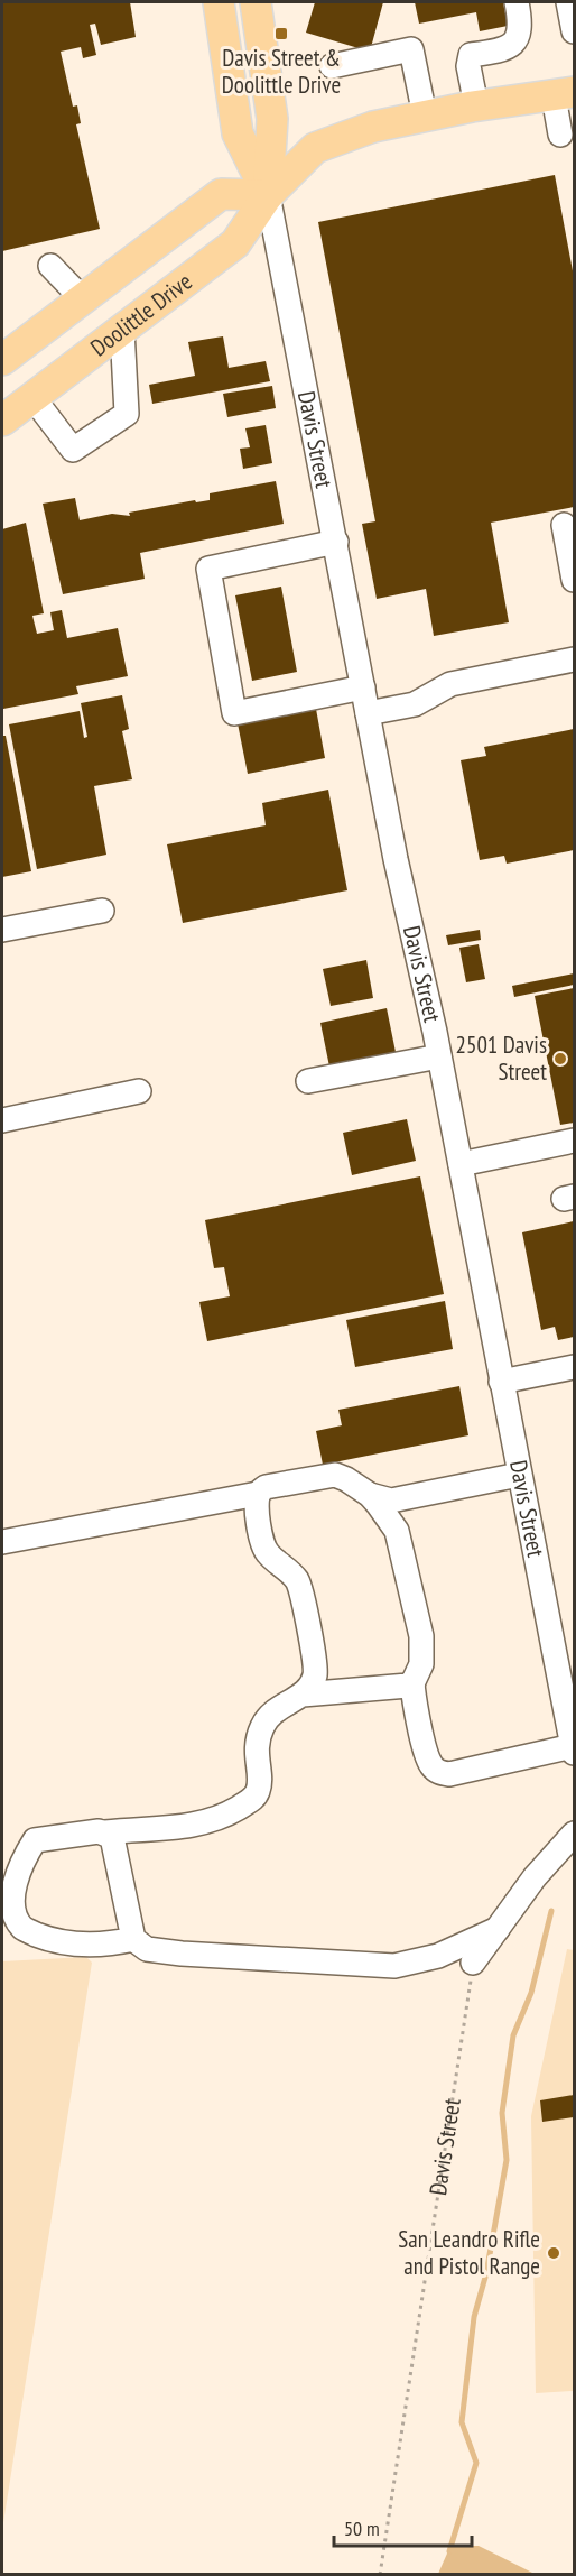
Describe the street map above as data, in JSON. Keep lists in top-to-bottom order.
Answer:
{
  "streets": {
    "main road": ["Doolittle Drive", "Davis Street"]
  },
  "crossings": [
    ["Doolittle Drive", "Davis Street"]
  ],
  "places": {
    "transit": ["Davis Street & Doolittle Drive"],
    "other": ["2501 Davis Street", "San Leandro Rifle and Pistol Range"]
  },
  "scale_bar": "50 m"
}
